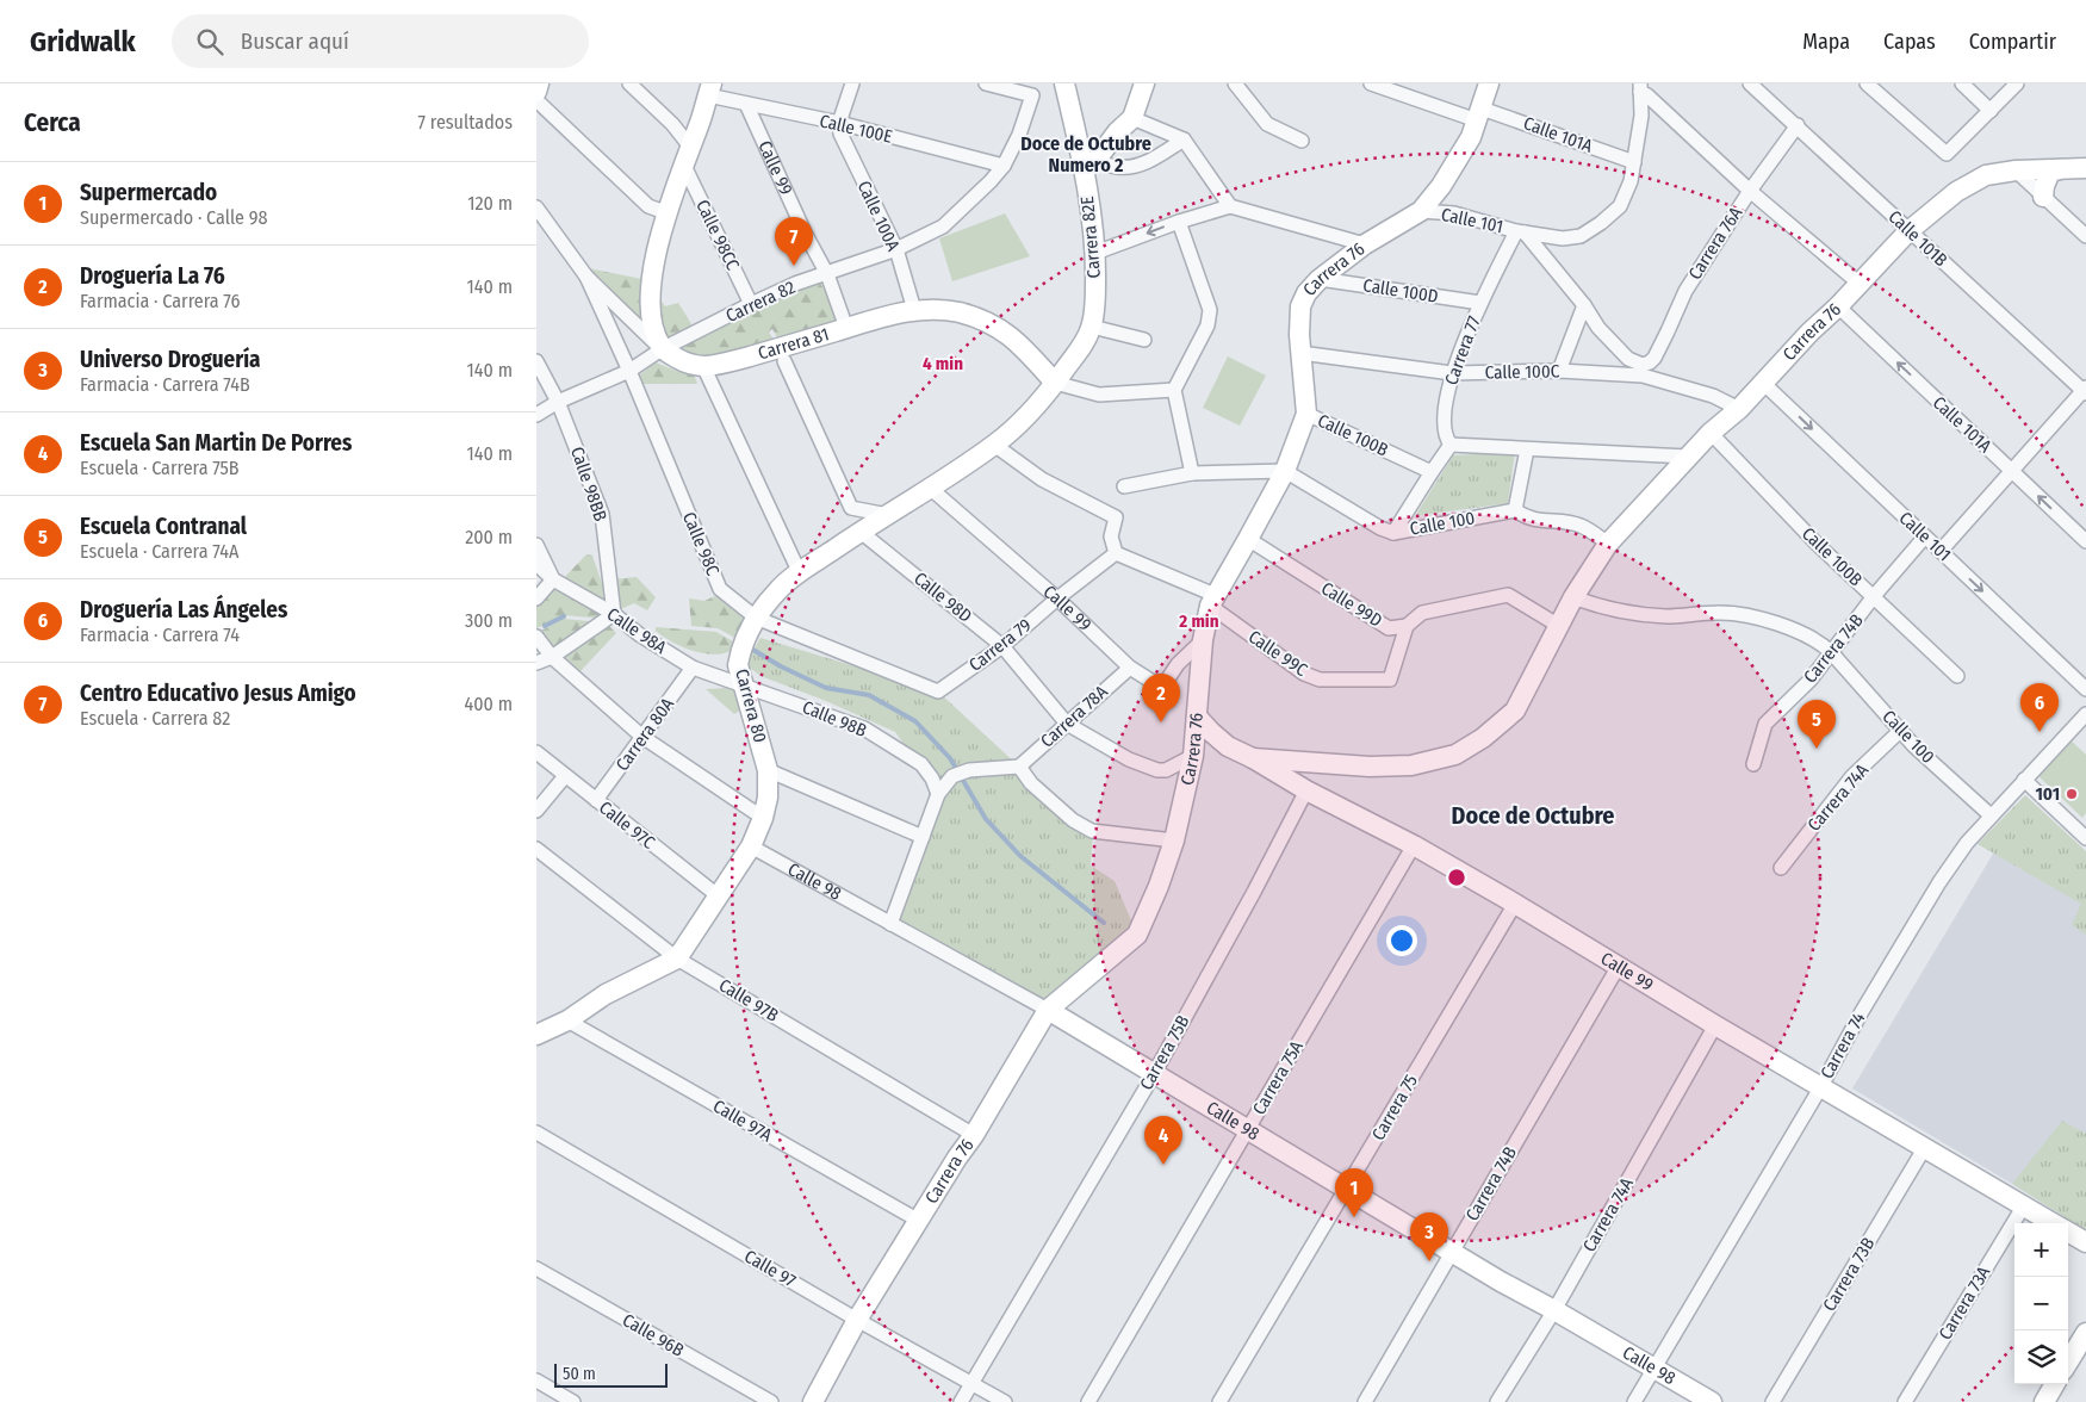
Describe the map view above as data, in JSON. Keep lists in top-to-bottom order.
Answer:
{
  "streets": {
    "street": [
      "Calle 100E",
      "Calle 101A",
      "Calle 99",
      "Calle 100A",
      "Calle 101",
      "Calle 98CC",
      "Carrera 82E",
      "Calle 101B",
      "Carrera 76A",
      "Carrera 76",
      "Calle 100D",
      "Carrera 82",
      "Carrera 81",
      "Carrera 77",
      "Calle 100C",
      "Calle 100B",
      "Calle 98BB",
      "Calle 100",
      "Calle 98C",
      "Calle 98D",
      "Calle 99D",
      "Calle 98A",
      "Carrera 79",
      "Carrera 74B",
      "Calle 99C",
      "Carrera 80",
      "Carrera 78A",
      "Calle 98B",
      "Carrera 80A",
      "Carrera 74A",
      "Calle 97C",
      "Calle 98",
      "Calle 97B",
      "Carrera 74",
      "Carrera 75B",
      "Carrera 75A",
      "Carrera 75",
      "Calle 97A",
      "Calle 97",
      "Carrera 73B",
      "Carrera 73A",
      "Calle 96B"
    ]
  },
  "crossings": [
    ["Calle 100E", "Calle 99"],
    ["Calle 100E", "Calle 100A"],
    ["Calle 100E", "Carrera 82"],
    ["Calle 101A", "Calle 101"],
    ["Calle 101A", "Carrera 76"],
    ["Calle 99", "Carrera 76"],
    ["Calle 99", "Carrera 82"],
    ["Calle 99", "Carrera 81"],
    ["Calle 99", "Carrera 79"],
    ["Calle 99", "Carrera 74B"],
    ["Calle 99", "Carrera 80"],
    ["Calle 99", "Carrera 78A"],
    ["Calle 99", "Carrera 74A"],
    ["Calle 99", "Carrera 74"],
    ["Calle 99", "Carrera 75B"],
    ["Calle 99", "Carrera 75A"],
    ["Calle 99", "Carrera 75"],
    ["Calle 99", "Carrera 73B"],
    ["Calle 99", "Carrera 73A"],
    ["Calle 100A", "Carrera 82"],
    ["Calle 100A", "Carrera 81"],
    ["Calle 101", "Carrera 76A"],
    ["Calle 101", "Carrera 76"],
    ["Calle 101", "Carrera 77"],
    ["Calle 101", "Carrera 74B"],
    ["Calle 98CC", "Carrera 82"],
    ["Carrera 82E", "Carrera 81"],
    ["Carrera 82E", "Carrera 80"],
    ["Calle 101B", "Carrera 76A"],
    ["Calle 101B", "Carrera 76"],
    ["Carrera 76", "Calle 100D"],
    ["Carrera 76", "Calle 100C"],
    ["Carrera 76", "Calle 100B"],
    ["Carrera 76", "Calle 100"],
    ["Carrera 76", "Calle 98D"],
    ["Carrera 76", "Calle 99D"],
    ["Carrera 76", "Calle 99C"],
    ["Carrera 76", "Calle 98"],
    ["Carrera 76", "Calle 97B"],
    ["Carrera 76", "Calle 97A"],
    ["Carrera 76", "Calle 97"],
    ["Calle 100D", "Carrera 77"],
    ["Carrera 82", "Carrera 81"],
    ["Carrera 82", "Calle 98BB"],
    ["Carrera 82", "Calle 98C"],
    ["Carrera 81", "Calle 98C"],
    ["Carrera 81", "Carrera 80"],
    ["Carrera 77", "Calle 100C"],
    ["Calle 100B", "Carrera 74B"],
    ["Calle 98BB", "Calle 98A"],
    ["Calle 100", "Carrera 74B"],
    ["Calle 100", "Carrera 74A"],
    ["Calle 100", "Carrera 74"],
    ["Calle 98C", "Carrera 79"],
    ["Calle 98C", "Carrera 80"],
    ["Calle 98D", "Carrera 79"],
    ["Calle 98D", "Carrera 80"],
    ["Calle 98D", "Carrera 78A"],
    ["Calle 99D", "Calle 99C"],
    ["Calle 98A", "Carrera 80"],
    ["Calle 98A", "Calle 98B"],
    ["Calle 98A", "Carrera 80A"],
    ["Carrera 79", "Calle 99C"],
    ["Carrera 74B", "Calle 98"],
    ["Carrera 80", "Calle 98B"],
    ["Carrera 80", "Calle 97C"],
    ["Carrera 80", "Calle 98"],
    ["Carrera 80", "Calle 97B"],
    ["Carrera 80", "Calle 97A"],
    ["Carrera 80A", "Calle 97C"],
    ["Carrera 74A", "Calle 98"],
    ["Calle 98", "Carrera 74"],
    ["Calle 98", "Carrera 75B"],
    ["Calle 98", "Carrera 75A"],
    ["Calle 98", "Carrera 75"],
    ["Carrera 75B", "Calle 97"]
  ],
  "one_way": ["Calle 101A", "Calle 101"],
  "districts": ["Doce de Octubre Numero 2", "Doce de Octubre"],
  "places": ["101"],
  "scale_bar": "50 m",
  "page": {
    "header": "Gridwalk",
    "search": "Buscar aquí",
    "nav": ["Mapa", "Capas", "Compartir"],
    "heading": ["Cerca", "7 resultados"],
    "list": [
      {
        "mark": "1",
        "name": "Supermercado",
        "note": "Supermercado · Calle 98",
        "value": "120 m"
      },
      {
        "mark": "2",
        "name": "Droguería La 76",
        "note": "Farmacia · Carrera 76",
        "value": "140 m"
      },
      {
        "mark": "3",
        "name": "Universo Droguería",
        "note": "Farmacia · Carrera 74B",
        "value": "140 m"
      },
      {
        "mark": "4",
        "name": "Escuela San Martin De Porres",
        "note": "Escuela · Carrera 75B",
        "value": "140 m"
      },
      {
        "mark": "5",
        "name": "Escuela Contranal",
        "note": "Escuela · Carrera 74A",
        "value": "200 m"
      },
      {
        "mark": "6",
        "name": "Droguería Las Ángeles",
        "note": "Farmacia · Carrera 74",
        "value": "300 m"
      },
      {
        "mark": "7",
        "name": "Centro Educativo Jesus Amigo",
        "note": "Escuela · Carrera 82",
        "value": "400 m"
      }
    ],
    "pins": [
      "7",
      "2",
      "6",
      "5",
      "4",
      "1",
      "3"
    ],
    "map_buttons": ["+", "−"],
    "scale": "50 m"
  },
  "rings": ["4 min", "2 min"]
}
